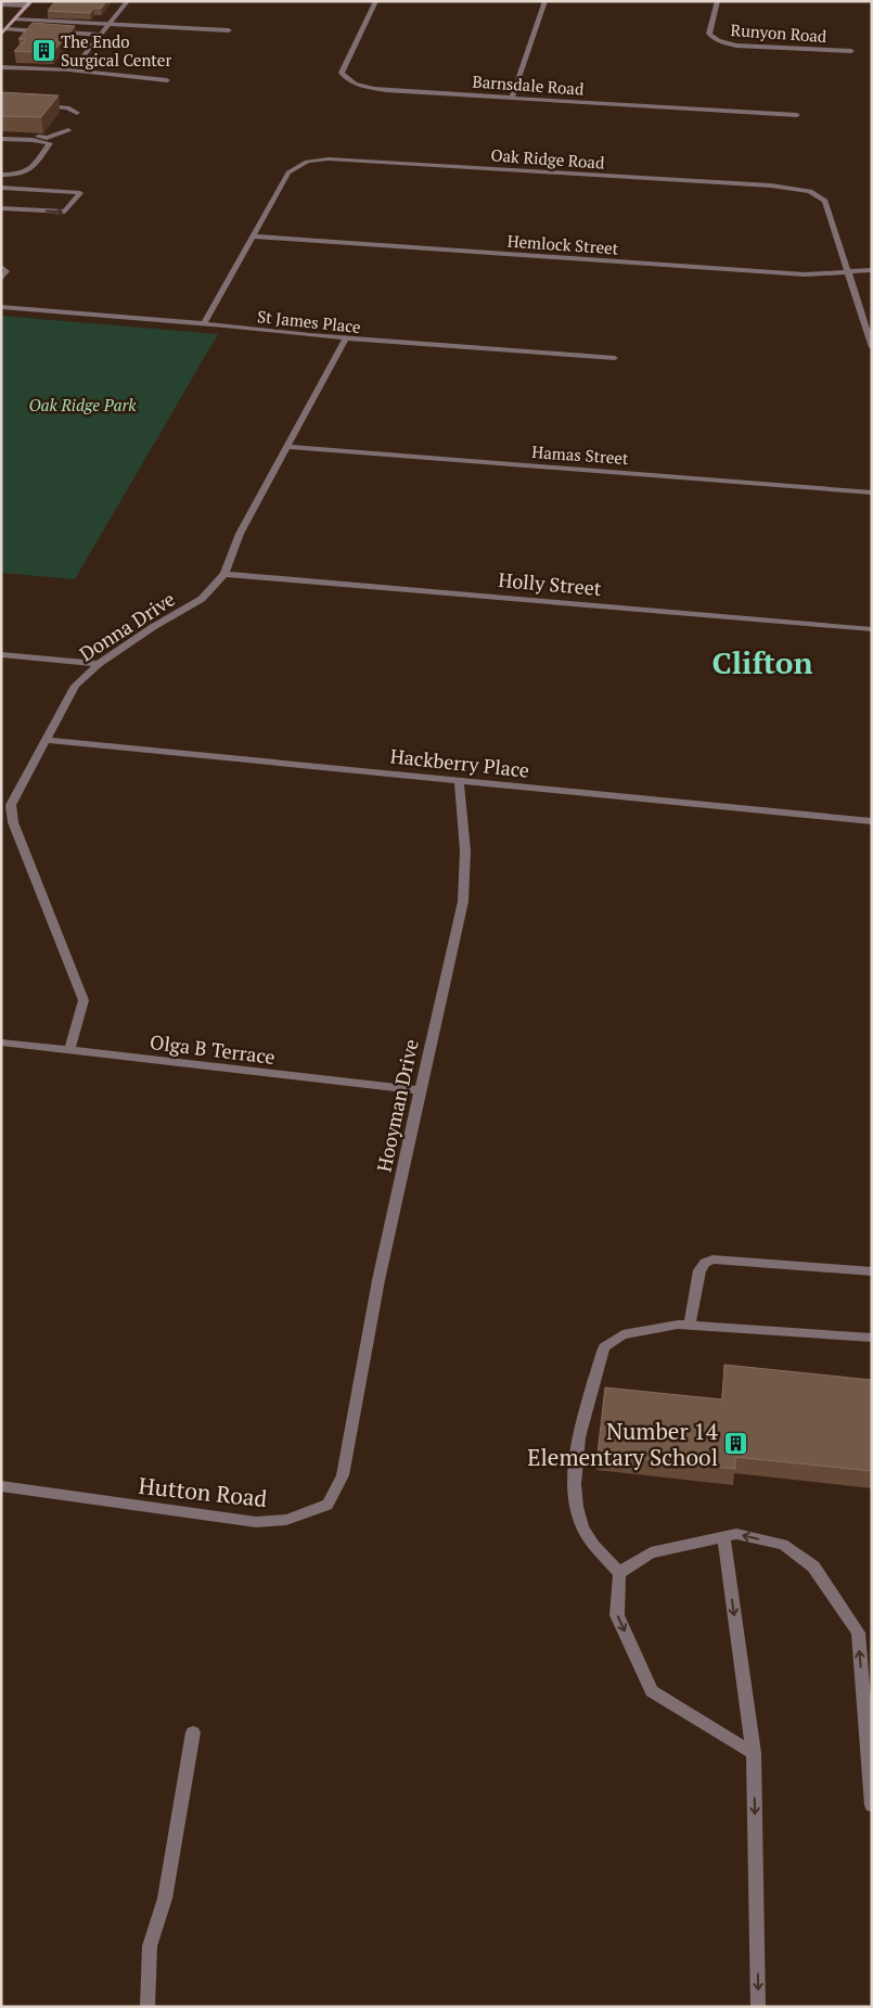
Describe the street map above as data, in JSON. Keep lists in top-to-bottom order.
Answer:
{
  "streets": {
    "street": [
      "Runyon Road",
      "Barnsdale Road",
      "Oak Ridge Road",
      "Hemlock Street",
      "St James Place",
      "Hamas Street",
      "Holly Street",
      "Donna Drive",
      "Hackberry Place",
      "Olga B Terrace",
      "Hooyman Drive",
      "Hutton Road"
    ]
  },
  "crossings": [
    ["Oak Ridge Road", "Hemlock Street"],
    ["Oak Ridge Road", "St James Place"],
    ["St James Place", "Donna Drive"],
    ["Hamas Street", "Donna Drive"],
    ["Holly Street", "Donna Drive"],
    ["Donna Drive", "Hackberry Place"],
    ["Donna Drive", "Olga B Terrace"],
    ["Hackberry Place", "Hooyman Drive"],
    ["Olga B Terrace", "Hooyman Drive"],
    ["Hooyman Drive", "Hutton Road"]
  ],
  "districts": ["Clifton"],
  "parks": ["Oak Ridge Park"],
  "places": {
    "building": ["The Endo Surgical Center", "Number 14 Elementary School"]
  }
}
